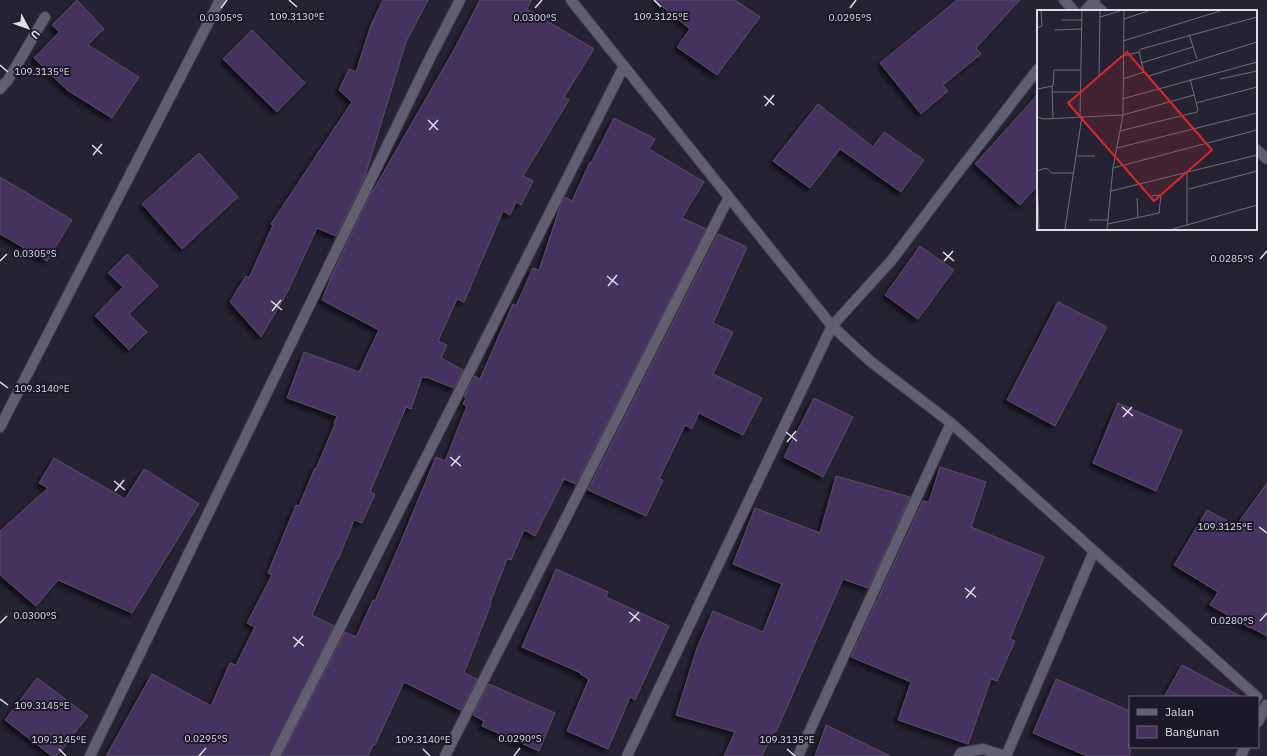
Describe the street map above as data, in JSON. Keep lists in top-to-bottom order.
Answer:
{
  "legend": ["Jalan", "Bangunan"],
  "north": "bottom right",
  "coordinates": [
    "109.3130°E",
    "109.3125°E",
    "0.0295°S",
    "0.0305°S",
    "0.0300°S",
    "109.3135°E",
    "0.0285°S",
    "109.3140°E",
    "0.0280°S",
    "109.3145°E",
    "0.0290°S"
  ]
}
